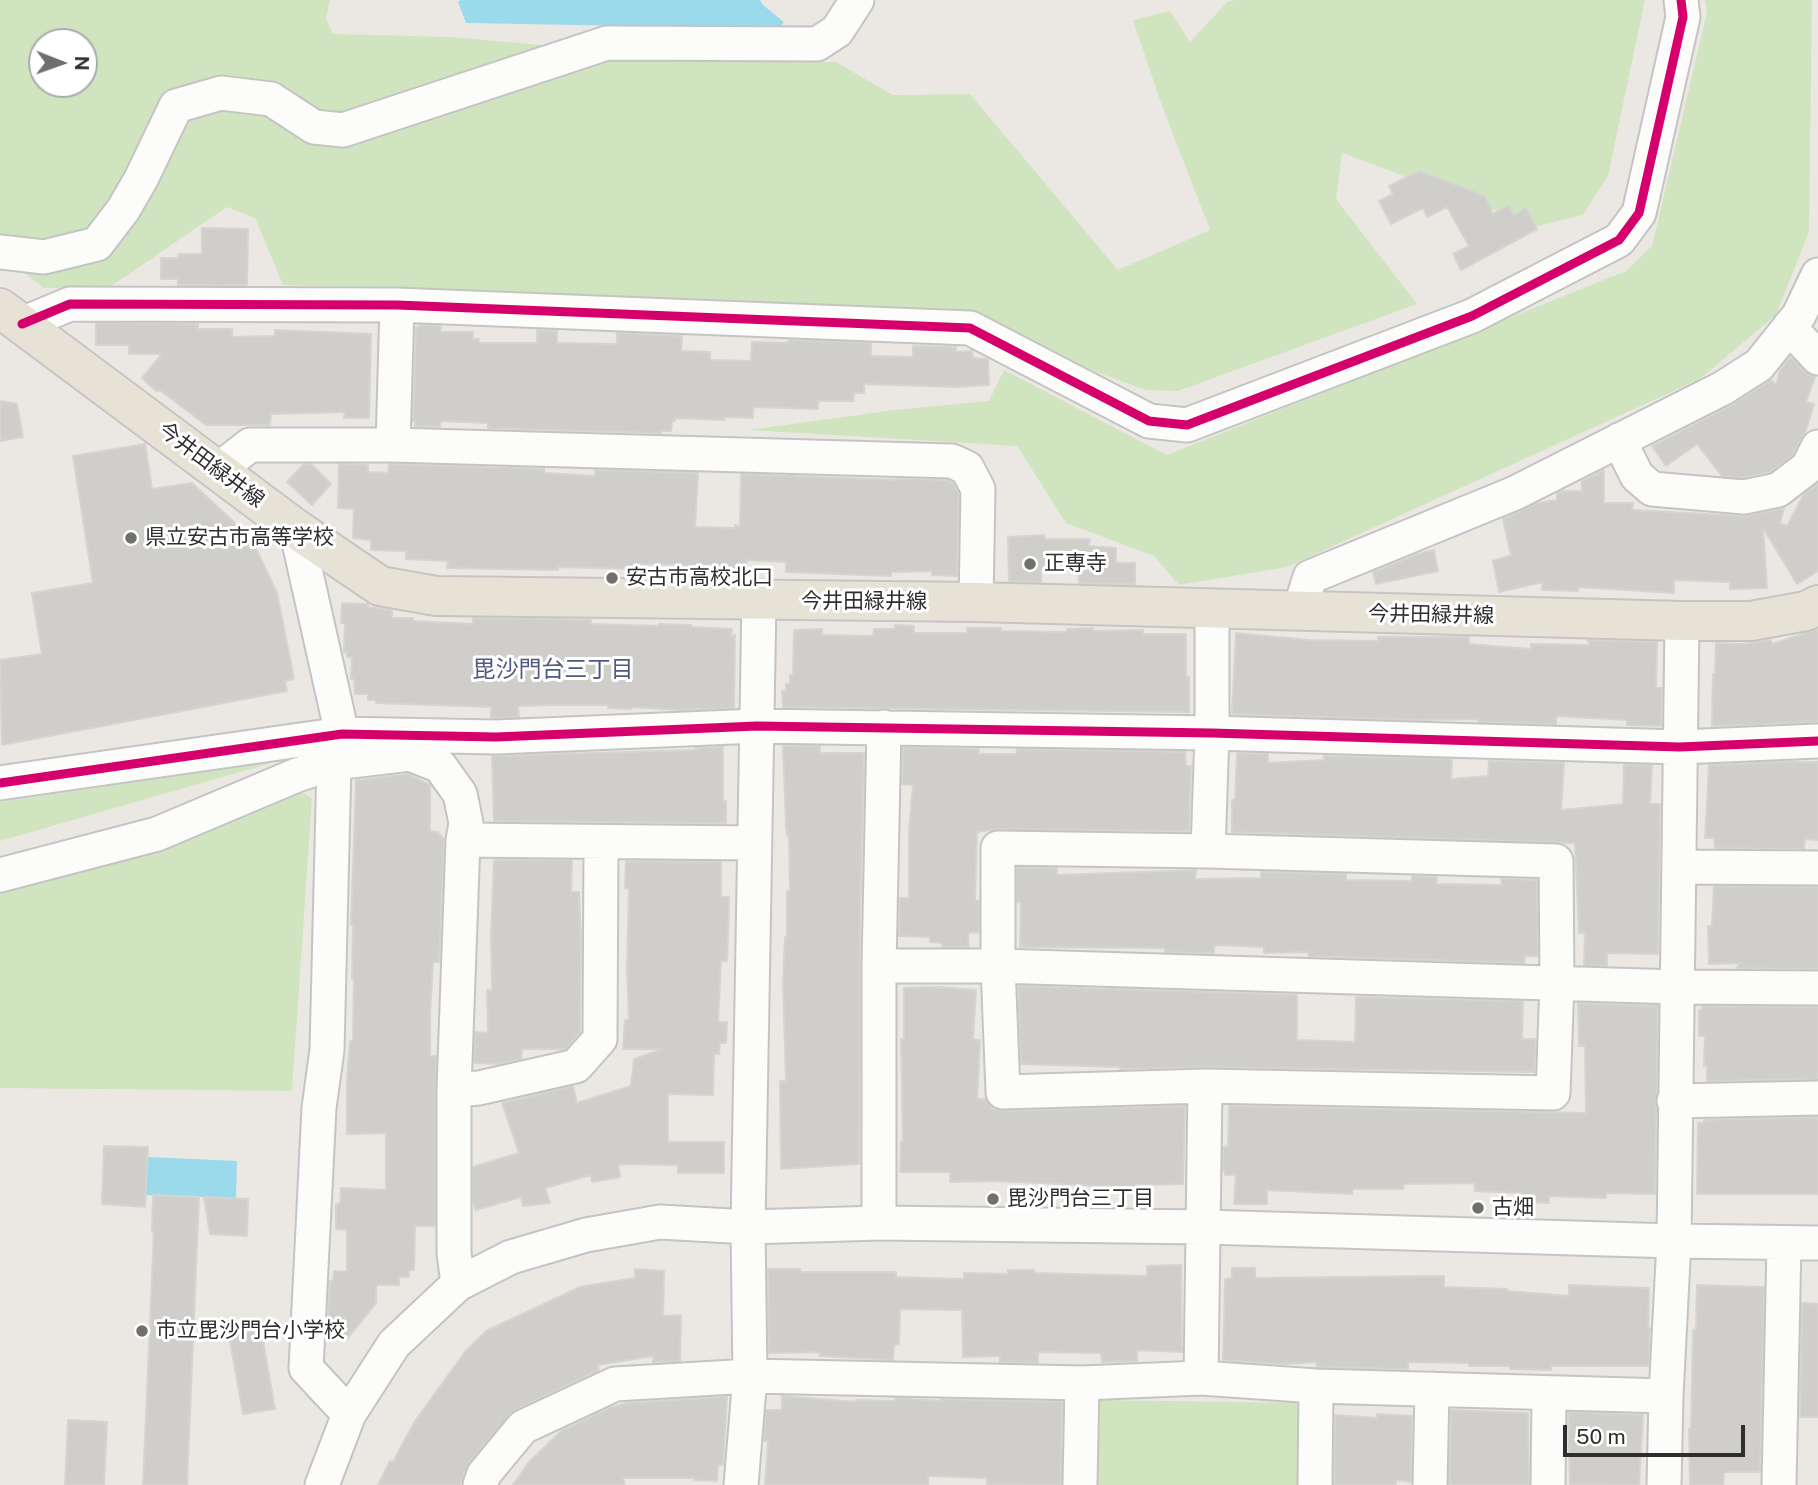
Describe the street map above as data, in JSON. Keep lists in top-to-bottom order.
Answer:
{
  "streets": {
    "main road": ["今井田緑井線"]
  },
  "districts": ["毘沙門台三丁目"],
  "places": [
    "県立安古市高等学校",
    "正専寺",
    "安古市高校北口",
    "毘沙門台三丁目",
    "古畑",
    "市立毘沙門台小学校"
  ],
  "scale_bar": "50 m",
  "north": "right"
}
